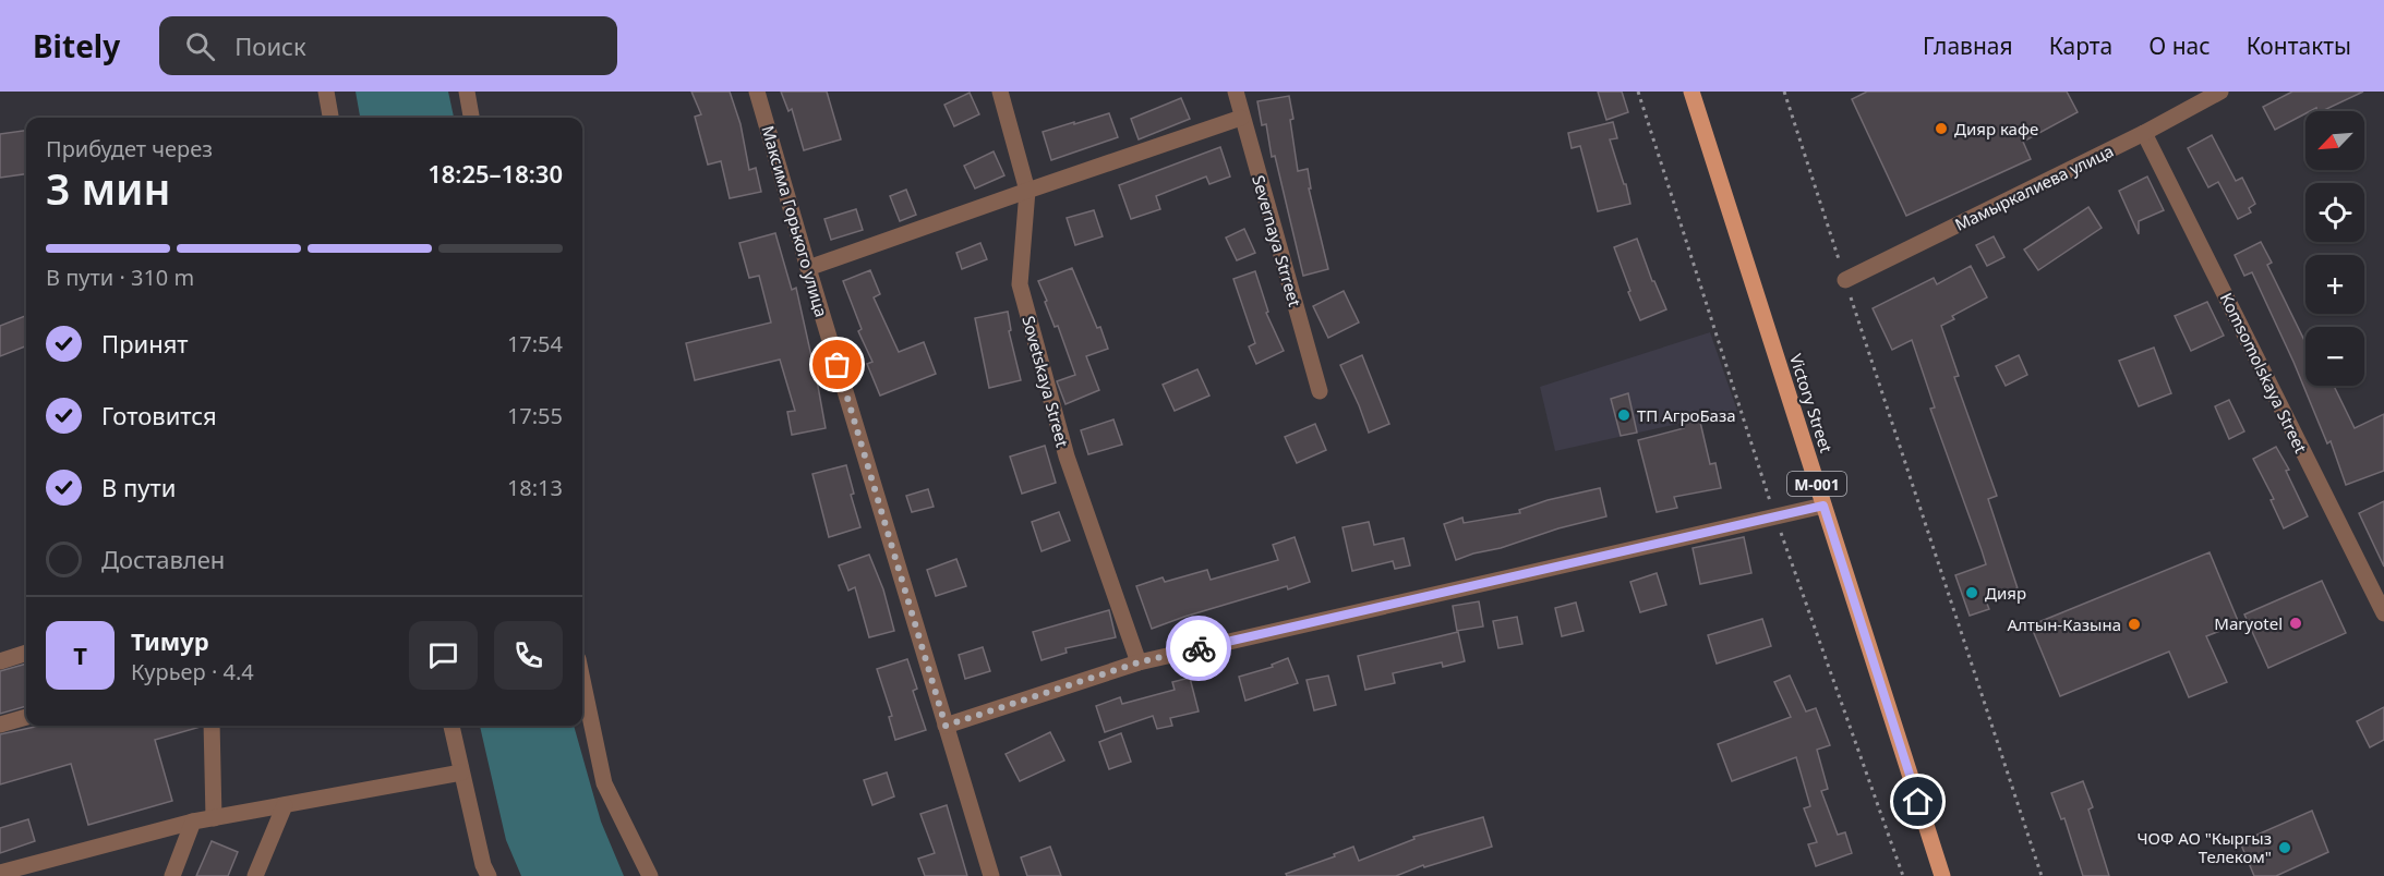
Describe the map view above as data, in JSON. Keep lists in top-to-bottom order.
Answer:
{
  "streets": {
    "main road": ["Victory Street", "М-001"],
    "street": [
      "Мамыркалиева улица",
      "Максима Горького улица",
      "Severnaya Strreet",
      "Komsomolskaya Street",
      "Sovetskaya Street"
    ]
  },
  "crossings": [
    ["Мамыркалиева улица", "Komsomolskaya Street"]
  ],
  "places": [
    "Дияр кафе",
    "ТП АгроБаза",
    "Дияр",
    "Maryotel",
    "Алтын-Казына",
    "ЧОФ АО \"Кыргыз Телеком\""
  ],
  "north": "bottom left",
  "page": {
    "header": "Bitely",
    "search": "Поиск",
    "nav": [
      "Главная",
      "Карта",
      "О нас",
      "Контакты"
    ],
    "map_buttons": ["+", "−"],
    "heading": ["3 мин", "Прибудет через", "18:25–18:30"],
    "panel": ["Тимур", "Курьер · 4.4"],
    "bar": "В пути · 310 m",
    "list": [
      ["Принят", "17:54"],
      ["Готовится", "17:55"],
      ["В пути", "18:13"],
      "Доставлен"
    ],
    "round": "Т"
  }
}
